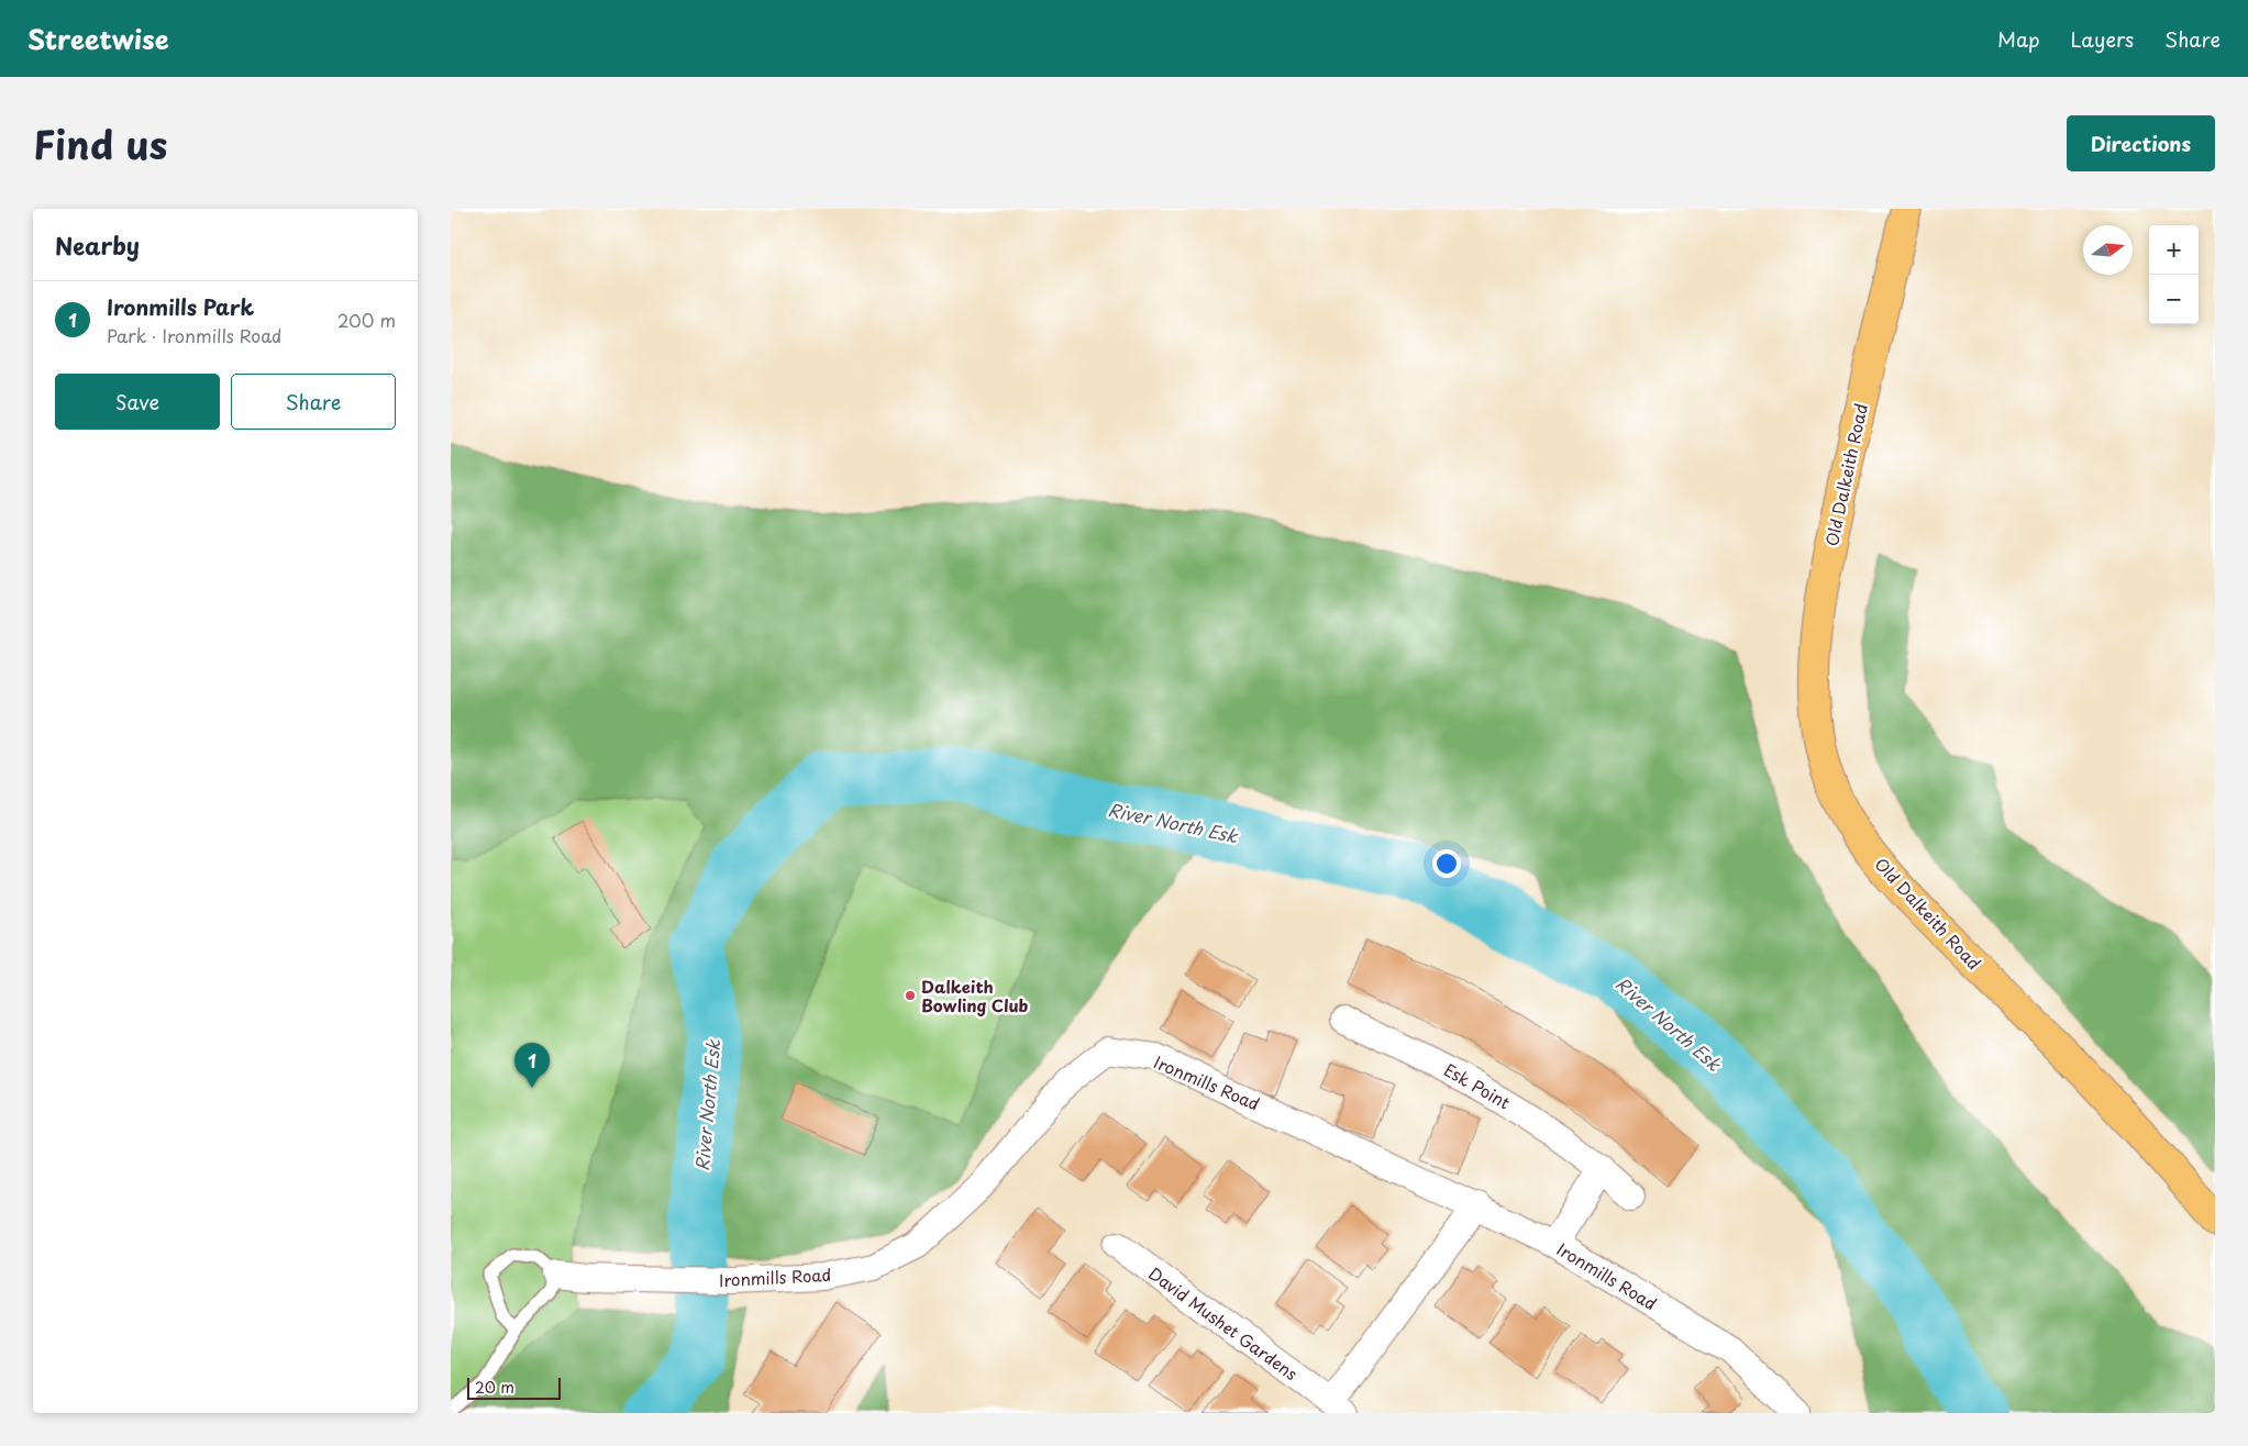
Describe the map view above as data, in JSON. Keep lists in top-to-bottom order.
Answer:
{
  "streets": {
    "main road": ["Old Dalkeith Road"],
    "street": ["Ironmills Road", "Esk Point", "David Mushet Gardens"]
  },
  "crossings": [
    ["Ironmills Road", "David Mushet Gardens"]
  ],
  "water": ["River North Esk"],
  "places": ["Dalkeith Bowling Club"],
  "scale_bar": "20 m",
  "north": "right",
  "page": {
    "header": "Streetwise",
    "nav": ["Map", "Layers", "Share"],
    "title": "Find us",
    "buttons": [
      "Directions",
      ["Save", "Share"]
    ],
    "heading": "Nearby",
    "map_buttons": ["+", "−"],
    "list": [
      {
        "mark": "1",
        "name": "Ironmills Park",
        "note": "Park · Ironmills Road",
        "value": "200 m"
      }
    ],
    "pins": "1",
    "scale": "20 m"
  }
}
